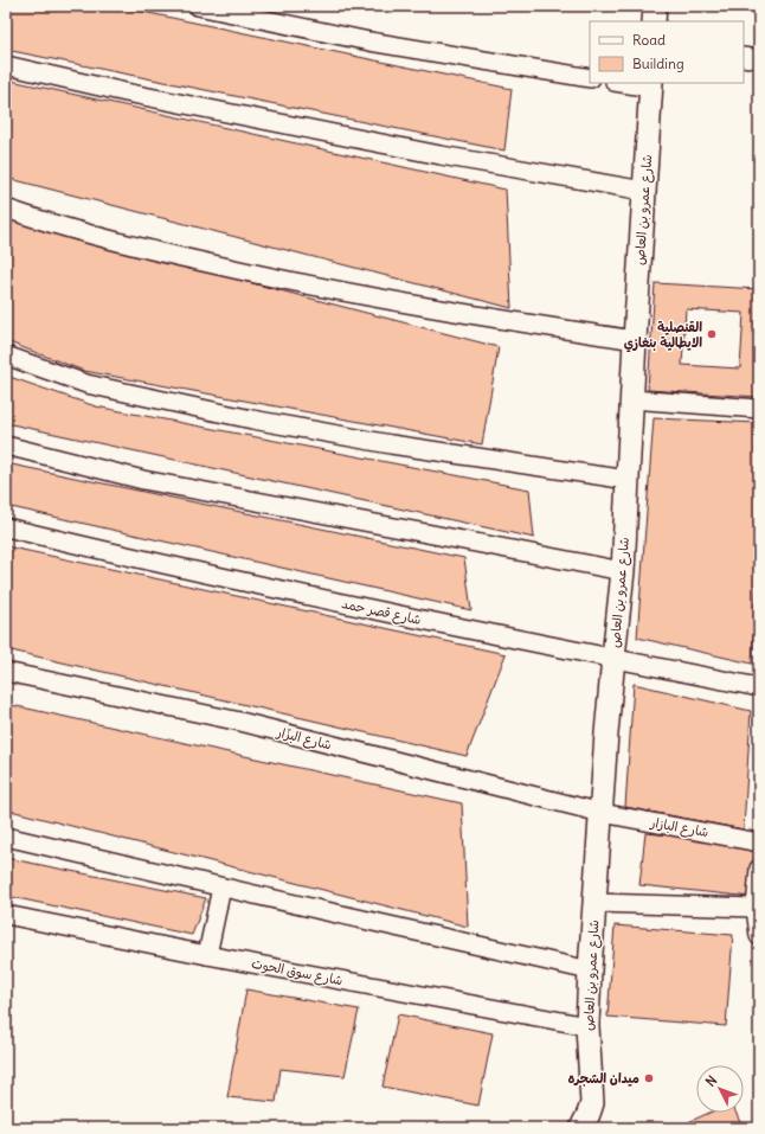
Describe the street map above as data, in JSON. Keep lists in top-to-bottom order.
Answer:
{
  "streets": {
    "street": [
      "شارع عمرو بن العاص",
      "شارع قصر حمد",
      "شارع البزّار",
      "شارع البازار",
      "شارع سوق الحوت"
    ]
  },
  "crossings": [
    ["شارع عمرو بن العاص", "شارع قصر حمد"],
    ["شارع عمرو بن العاص", "شارع البزّار"],
    ["شارع عمرو بن العاص", "شارع البازار"],
    ["شارع عمرو بن العاص", "شارع سوق الحوت"],
    ["شارع البزّار", "شارع البازار"]
  ],
  "places": ["القنصلية الايطالية بنغازي", "ميدان الشجره"],
  "legend": ["Road", "Building"],
  "north": "top left"
}
